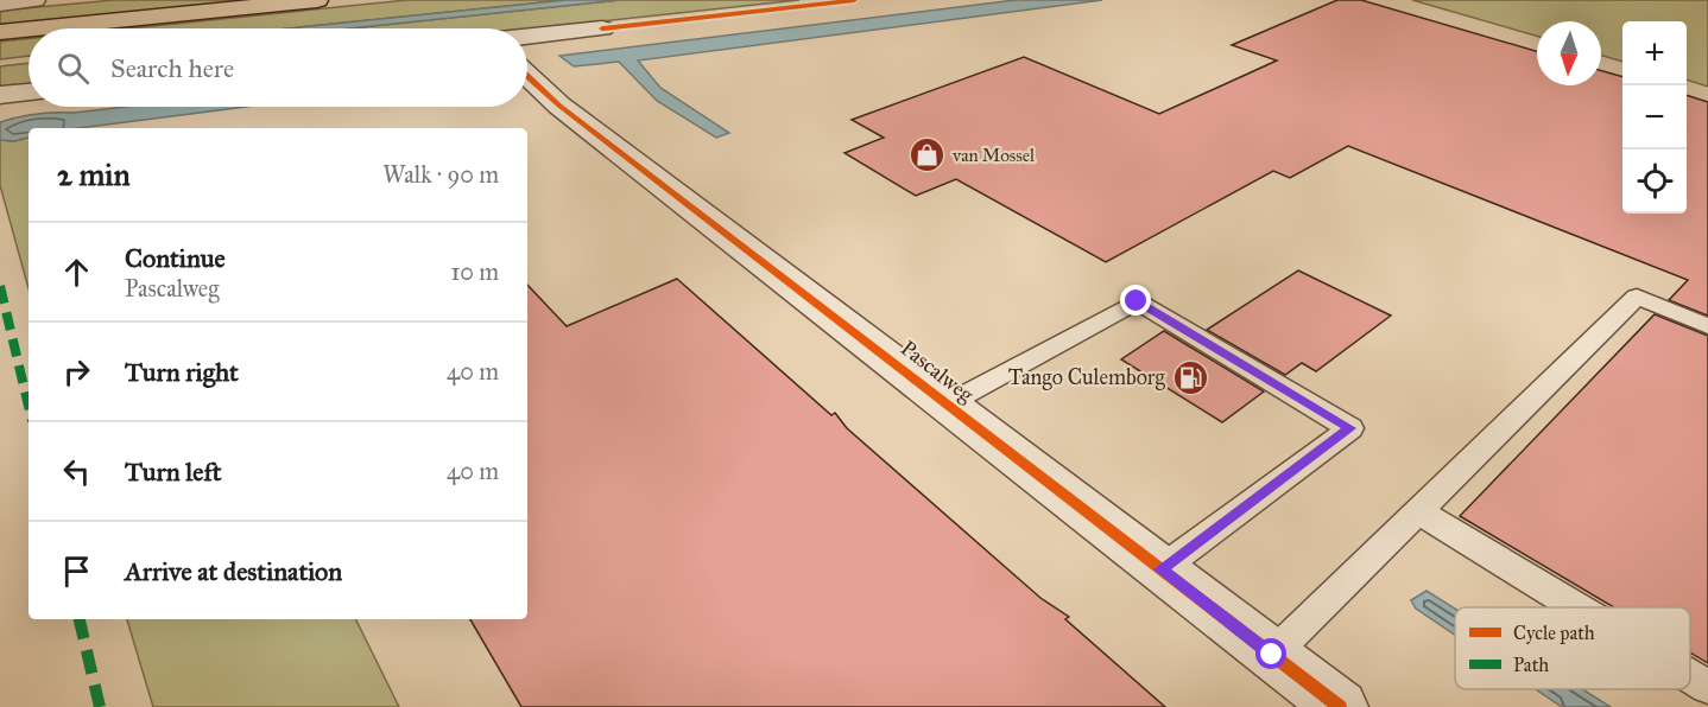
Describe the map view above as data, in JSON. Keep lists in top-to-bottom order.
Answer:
{
  "streets": {
    "street": ["Pascalweg"]
  },
  "places": {
    "shop": ["van Mossel"],
    "fuel station": ["Tango Culemborg"]
  },
  "legend": ["Cycle path", "Path"],
  "north": "bottom",
  "page": {
    "map_buttons": ["+", "−"],
    "search": "Search here",
    "heading": ["2 min", "Walk · 90 m"],
    "list": [
      ["Continue", "Pascalweg", "10 m"],
      ["Turn right", "40 m"],
      ["Turn left", "40 m"],
      "Arrive at destination"
    ]
  }
}
